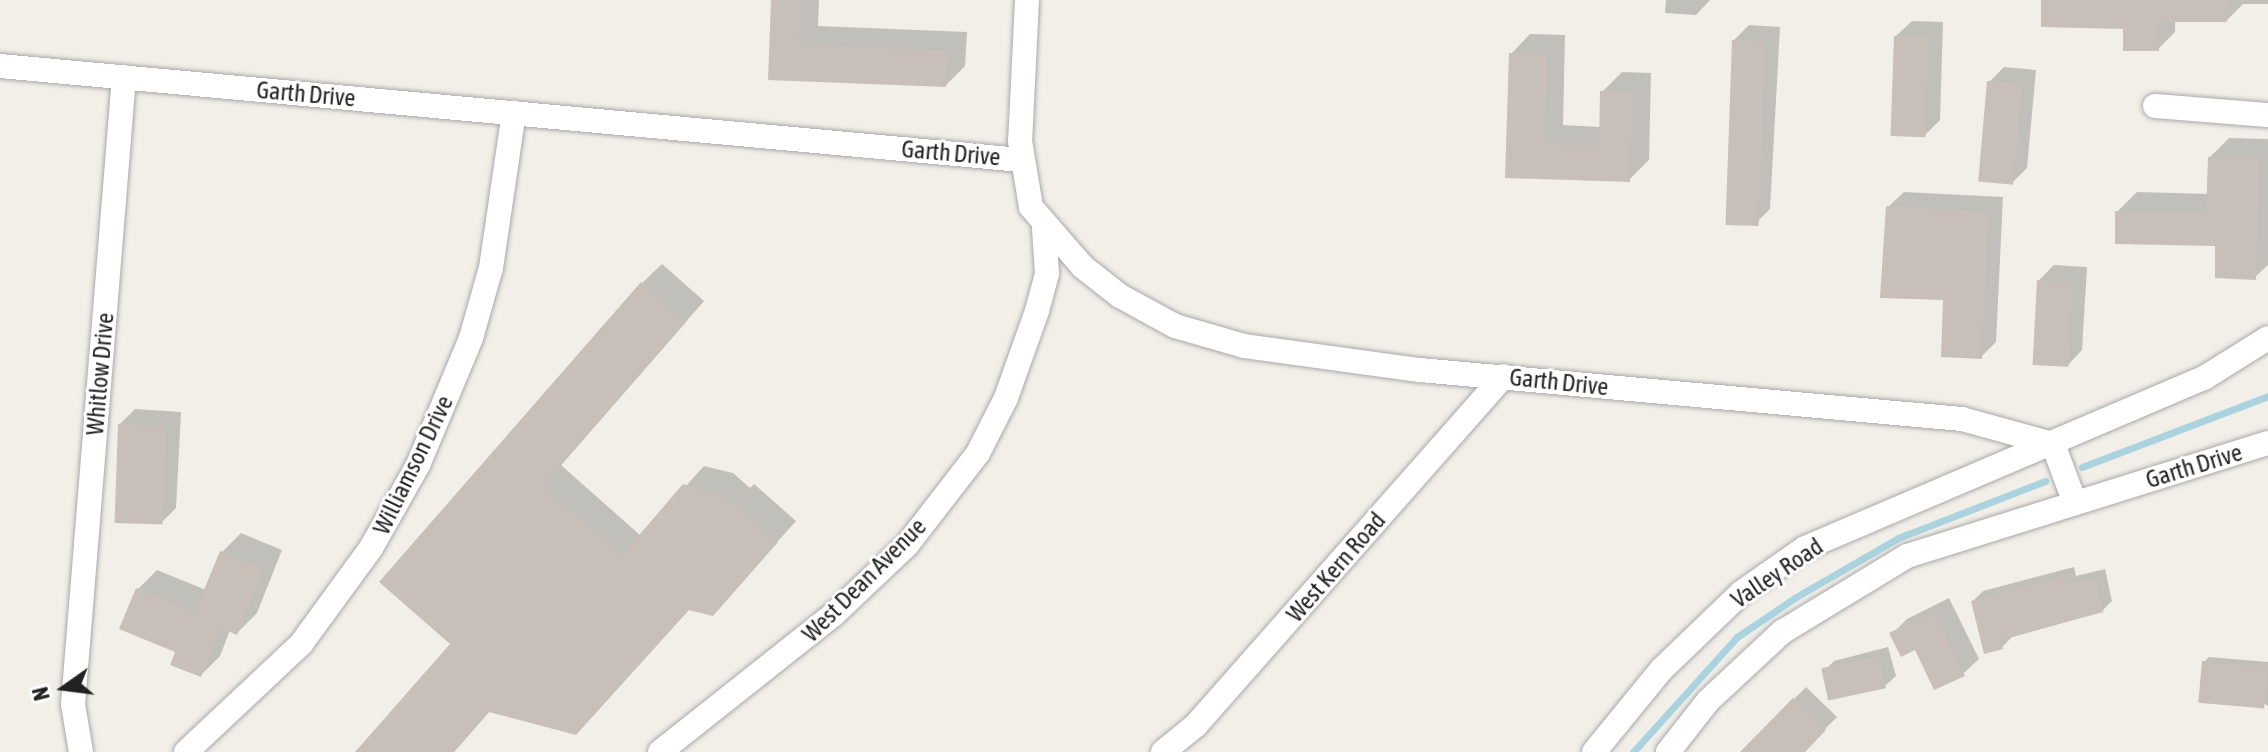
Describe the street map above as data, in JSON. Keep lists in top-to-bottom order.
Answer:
{
  "streets": {
    "street": [
      "Garth Drive",
      "Whitlow Drive",
      "Williamson Drive",
      "West Kern Road",
      "Valley Road",
      "West Dean Avenue"
    ]
  },
  "crossings": [
    ["Garth Drive", "Whitlow Drive"],
    ["Garth Drive", "Williamson Drive"],
    ["Garth Drive", "West Kern Road"],
    ["Garth Drive", "Valley Road"],
    ["Garth Drive", "West Dean Avenue"]
  ],
  "north": "left"
}
